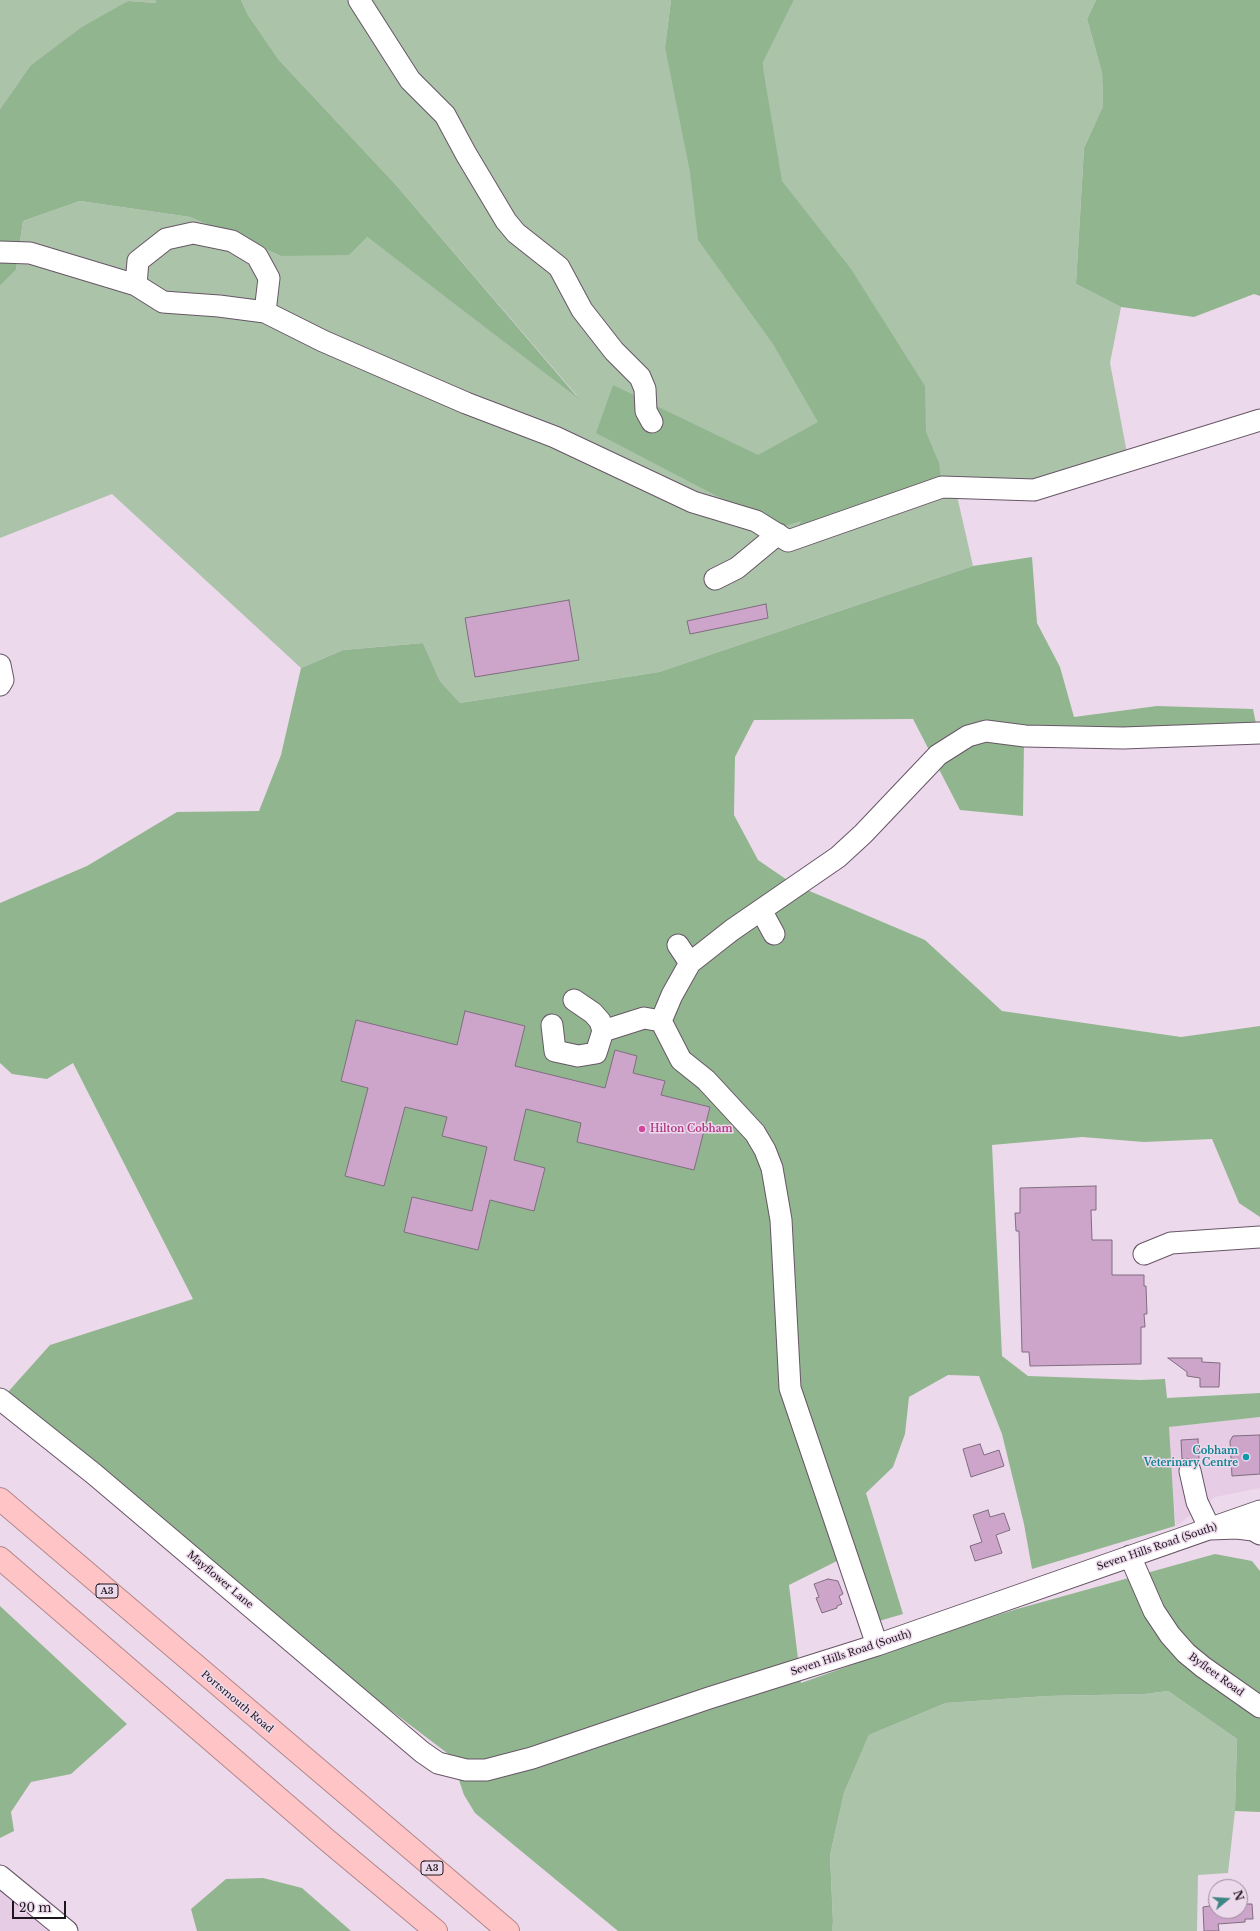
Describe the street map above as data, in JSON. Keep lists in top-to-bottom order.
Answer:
{
  "streets": {
    "highway": ["A3", "Portsmouth Road"],
    "street": ["Seven Hills Road (South)", "Mayflower Lane", "Byfleet Road"]
  },
  "crossings": [
    ["Seven Hills Road (South)", "Mayflower Lane"],
    ["Seven Hills Road (South)", "Byfleet Road"],
    ["A3", "Portsmouth Road"]
  ],
  "places": ["Hilton Cobham", "Cobham Veterinary Centre"],
  "scale_bar": "20 m",
  "north": "right"
}
